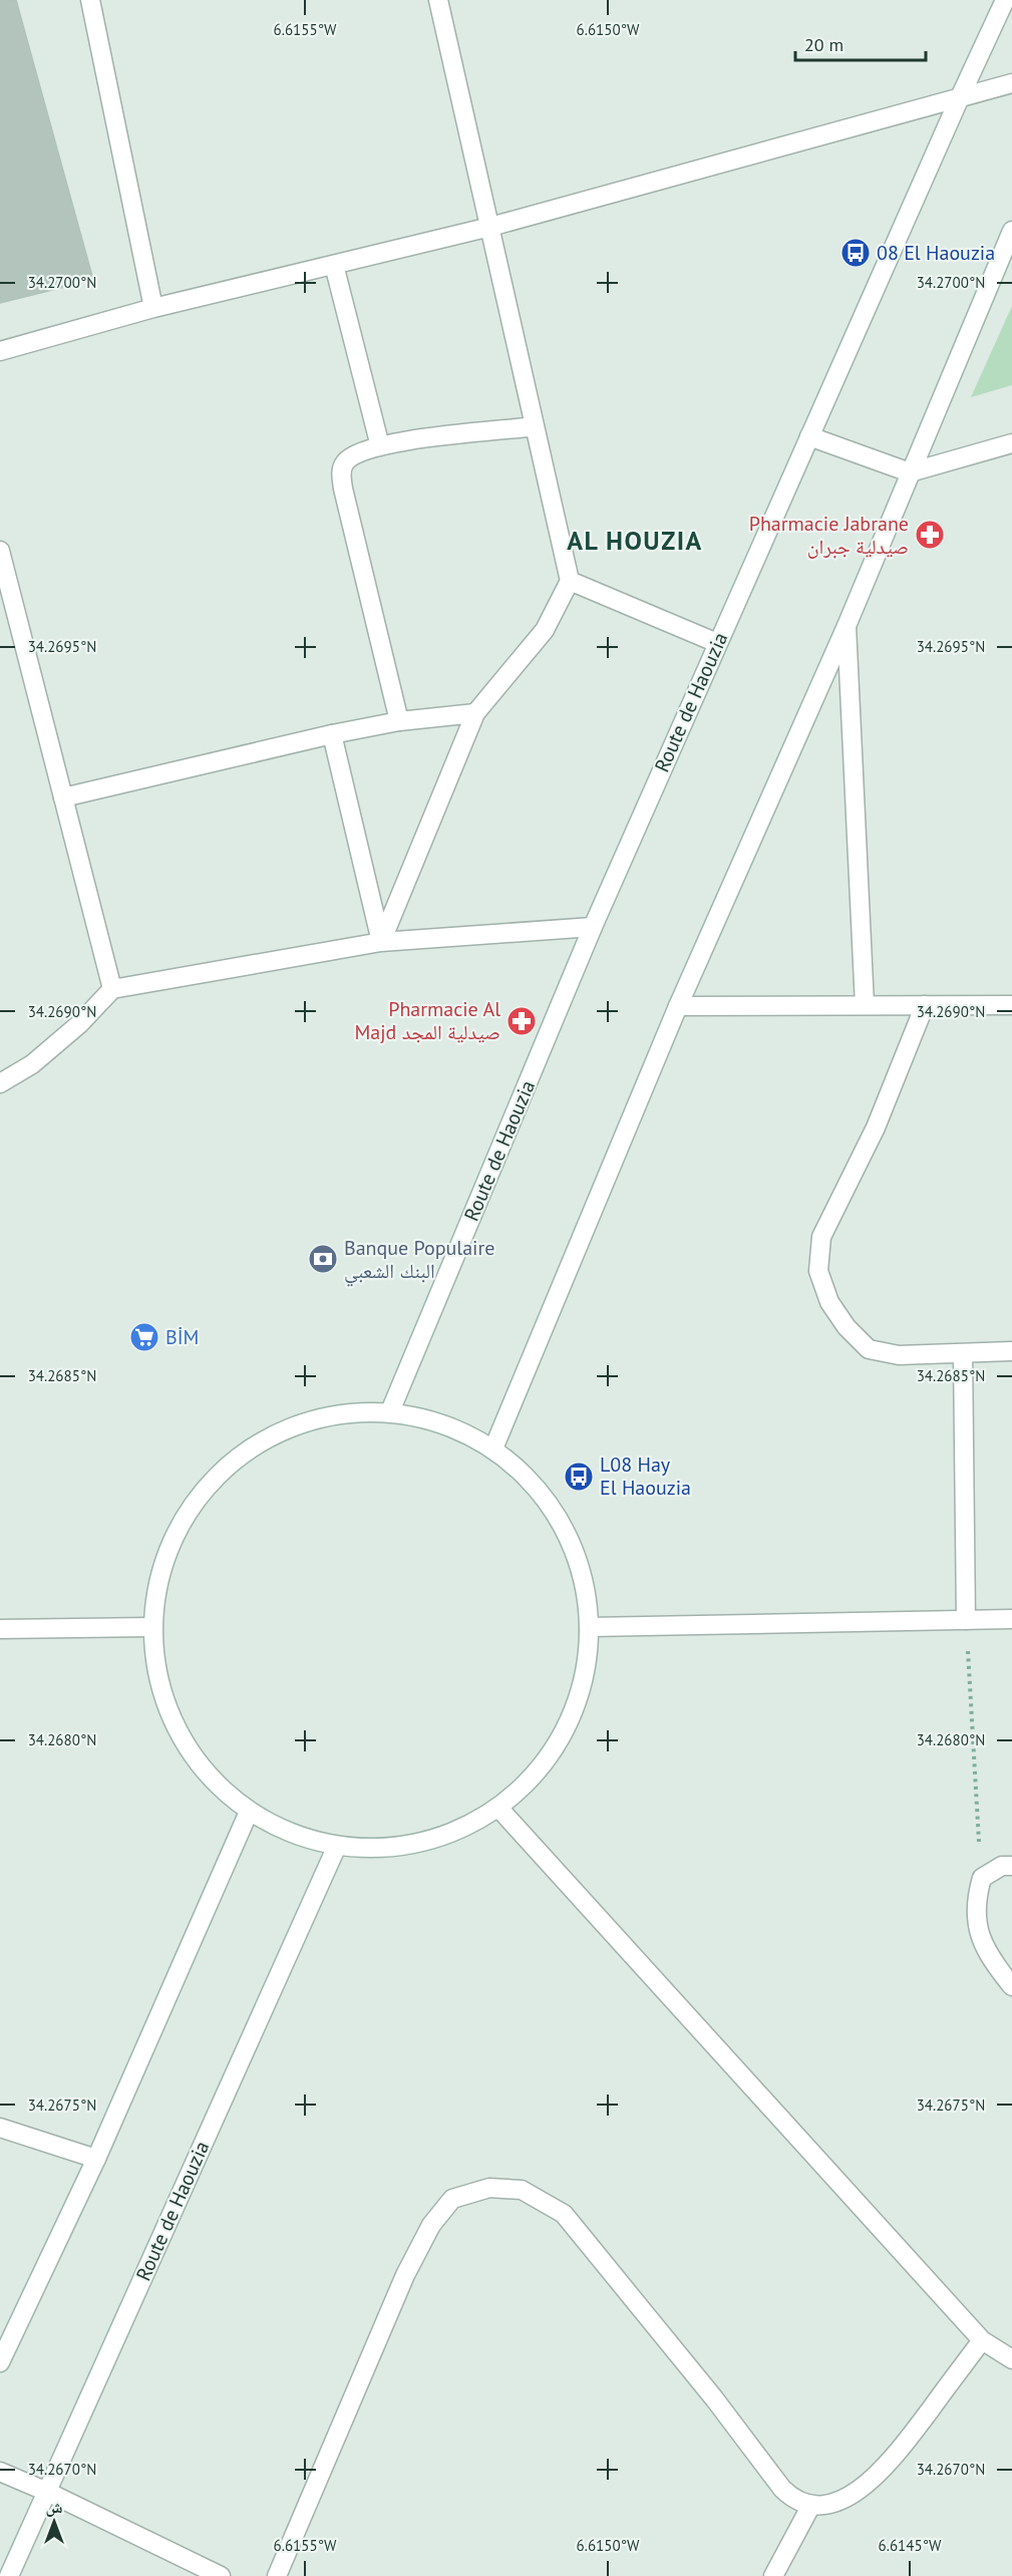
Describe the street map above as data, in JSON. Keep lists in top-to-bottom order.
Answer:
{
  "streets": {
    "street": ["Route de Haouzia"]
  },
  "districts": ["AL HOUZIA"],
  "places": {
    "bus stop": ["08 El Haouzia", "L08 Hay El Haouzia"],
    "pharmacy": ["Pharmacie Jabrane صيدلية جبران", "Pharmacie Al Majd صيدلية المجد"],
    "bank": ["Banque Populaire البنك الشعبي"],
    "supermarket": ["BİM"]
  },
  "scale_bar": "20 m",
  "north": "top",
  "coordinates": [
    "6.6155°W",
    "6.6150°W",
    "34.2700°N",
    "34.2695°N",
    "34.2690°N",
    "34.2685°N",
    "34.2680°N",
    "34.2675°N",
    "34.2670°N",
    "6.6145°W"
  ]
}
